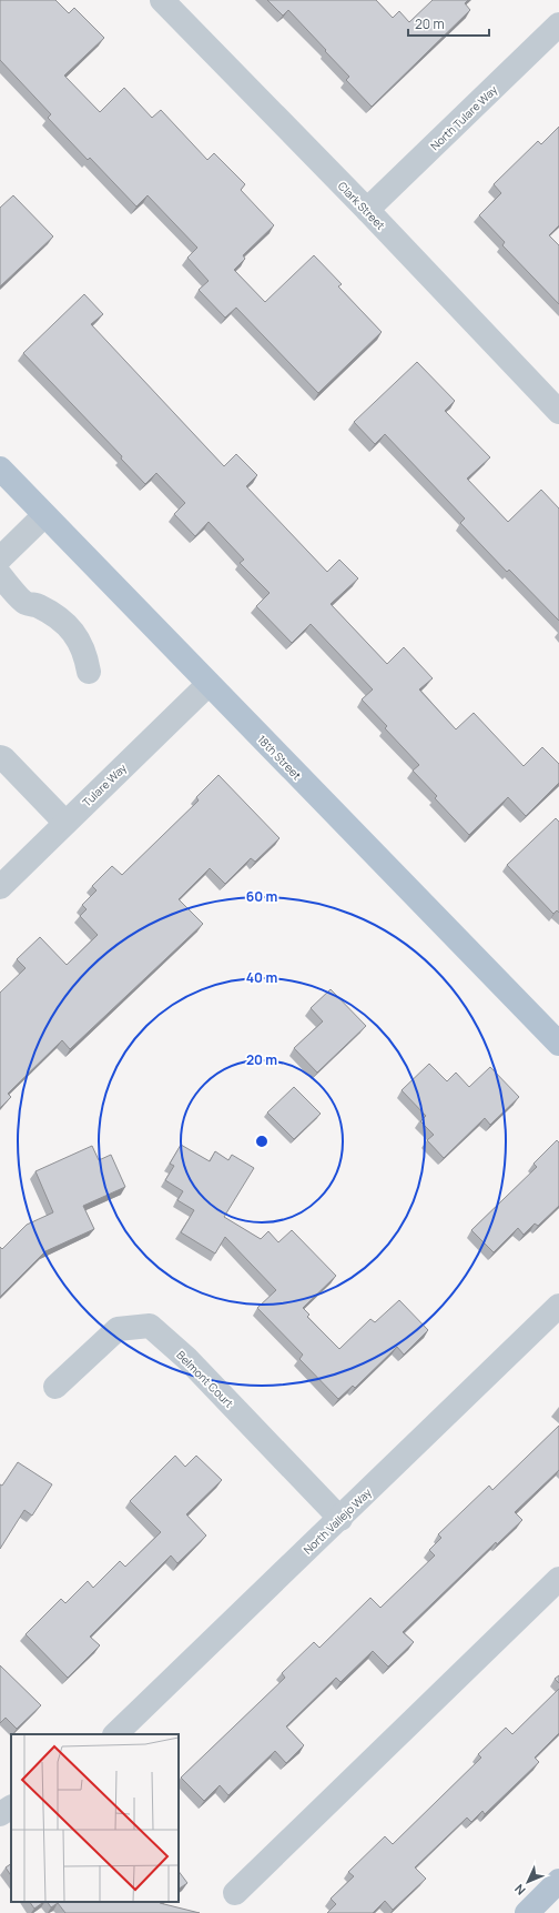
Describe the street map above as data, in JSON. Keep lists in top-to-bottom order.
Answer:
{
  "streets": {
    "main road": ["18th Street"],
    "street": [
      "North Tulare Way",
      "Clark Street",
      "Tulare Way",
      "Belmont Court",
      "North Vallejo Way"
    ]
  },
  "crossings": [
    ["North Tulare Way", "Clark Street"],
    ["18th Street", "Tulare Way"],
    ["Belmont Court", "North Vallejo Way"]
  ],
  "scale_bar": "20 m",
  "north": "bottom left",
  "rings": ["60 m", "40 m", "20 m"]
}
